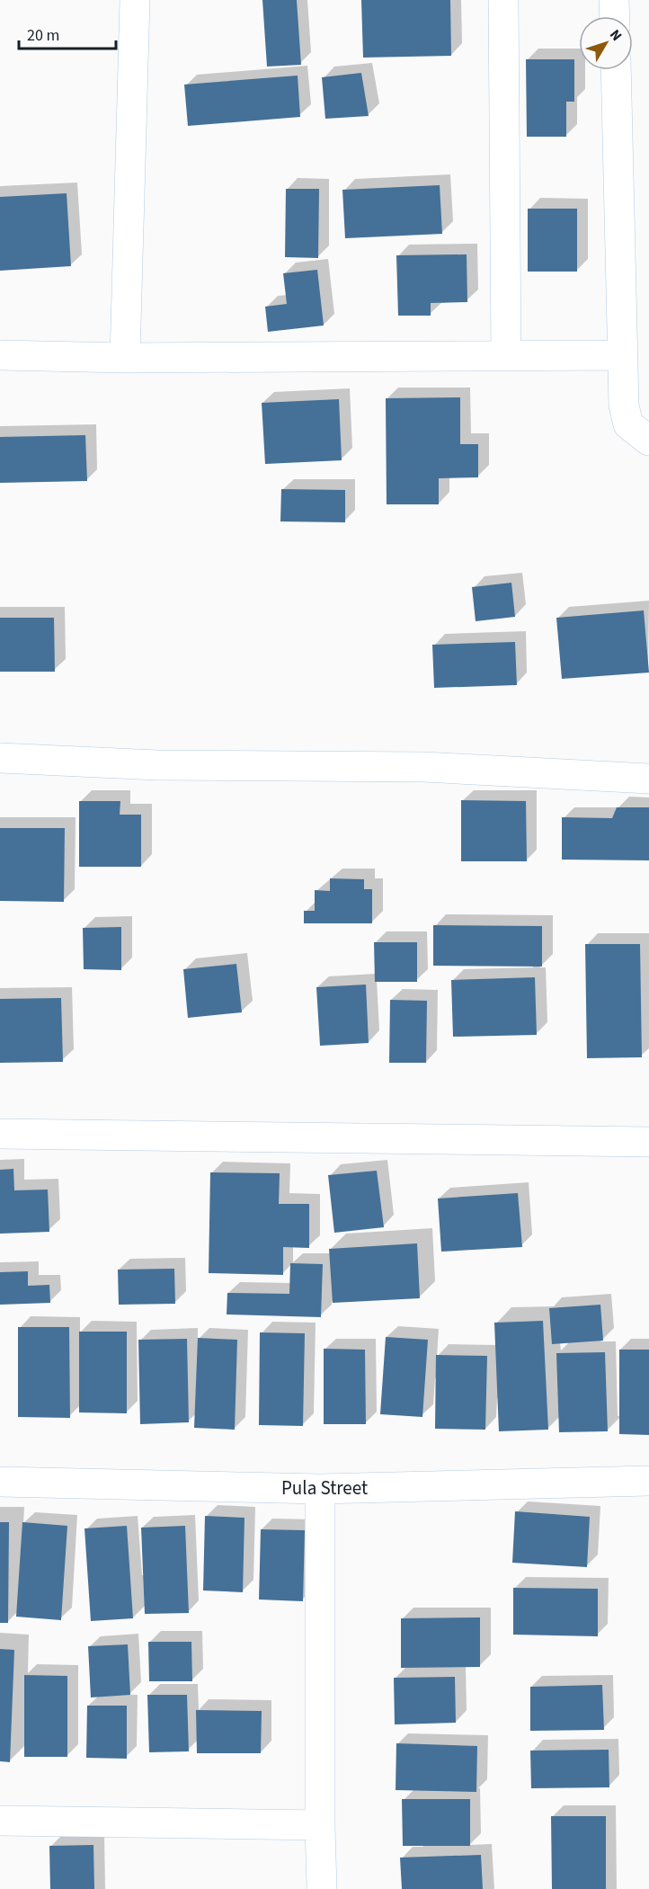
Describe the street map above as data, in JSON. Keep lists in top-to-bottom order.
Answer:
{
  "streets": {
    "street": ["Pula Street"]
  },
  "scale_bar": "20 m",
  "north": "top right"
}
